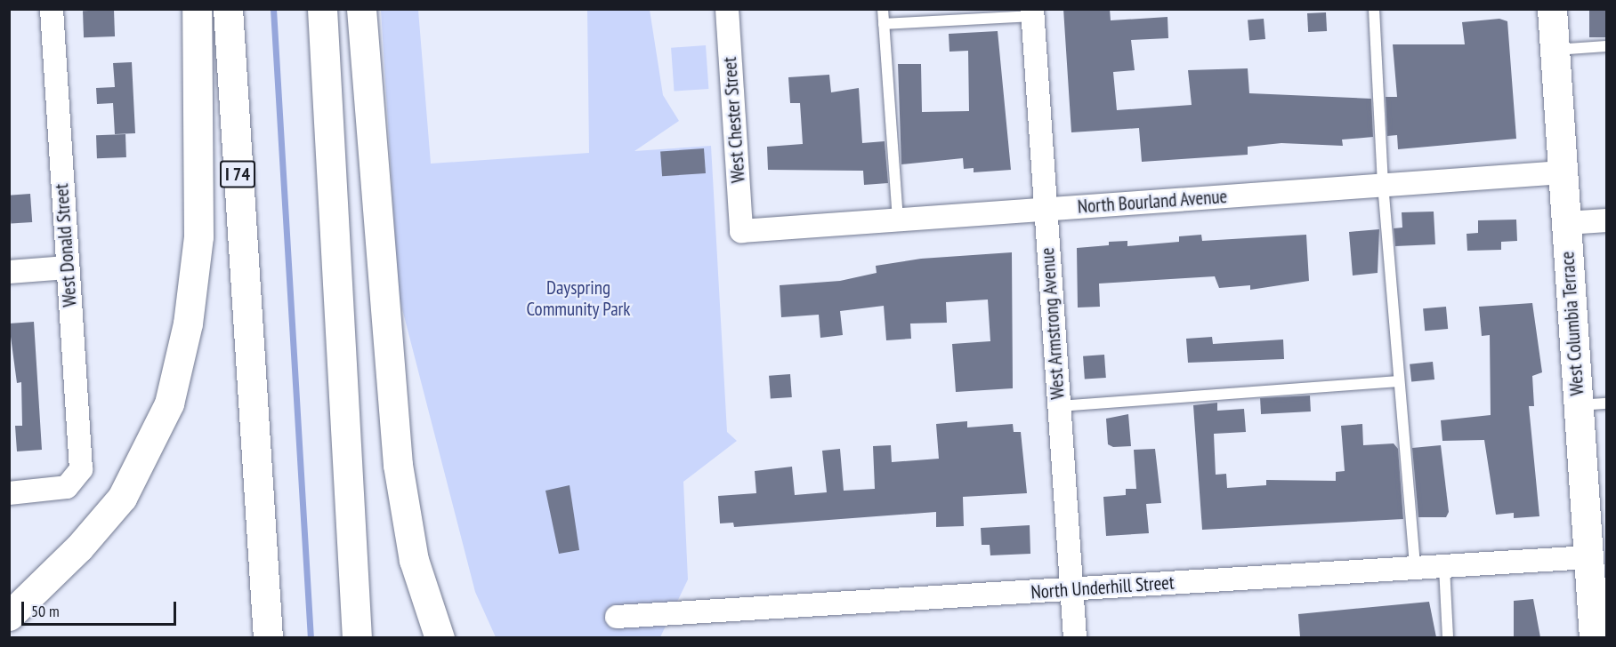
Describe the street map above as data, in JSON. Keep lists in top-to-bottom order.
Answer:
{
  "streets": {
    "main road": ["I 74", "West Columbia Terrace"],
    "street": [
      "West Chester Street",
      "North Bourland Avenue",
      "West Donald Street",
      "West Armstrong Avenue",
      "North Underhill Street"
    ]
  },
  "crossings": [
    ["West Chester Street", "North Bourland Avenue"],
    ["North Bourland Avenue", "West Armstrong Avenue"],
    ["North Bourland Avenue", "West Columbia Terrace"],
    ["West Armstrong Avenue", "North Underhill Street"],
    ["West Columbia Terrace", "North Underhill Street"]
  ],
  "parks": ["Dayspring Community Park"],
  "scale_bar": "50 m"
}
